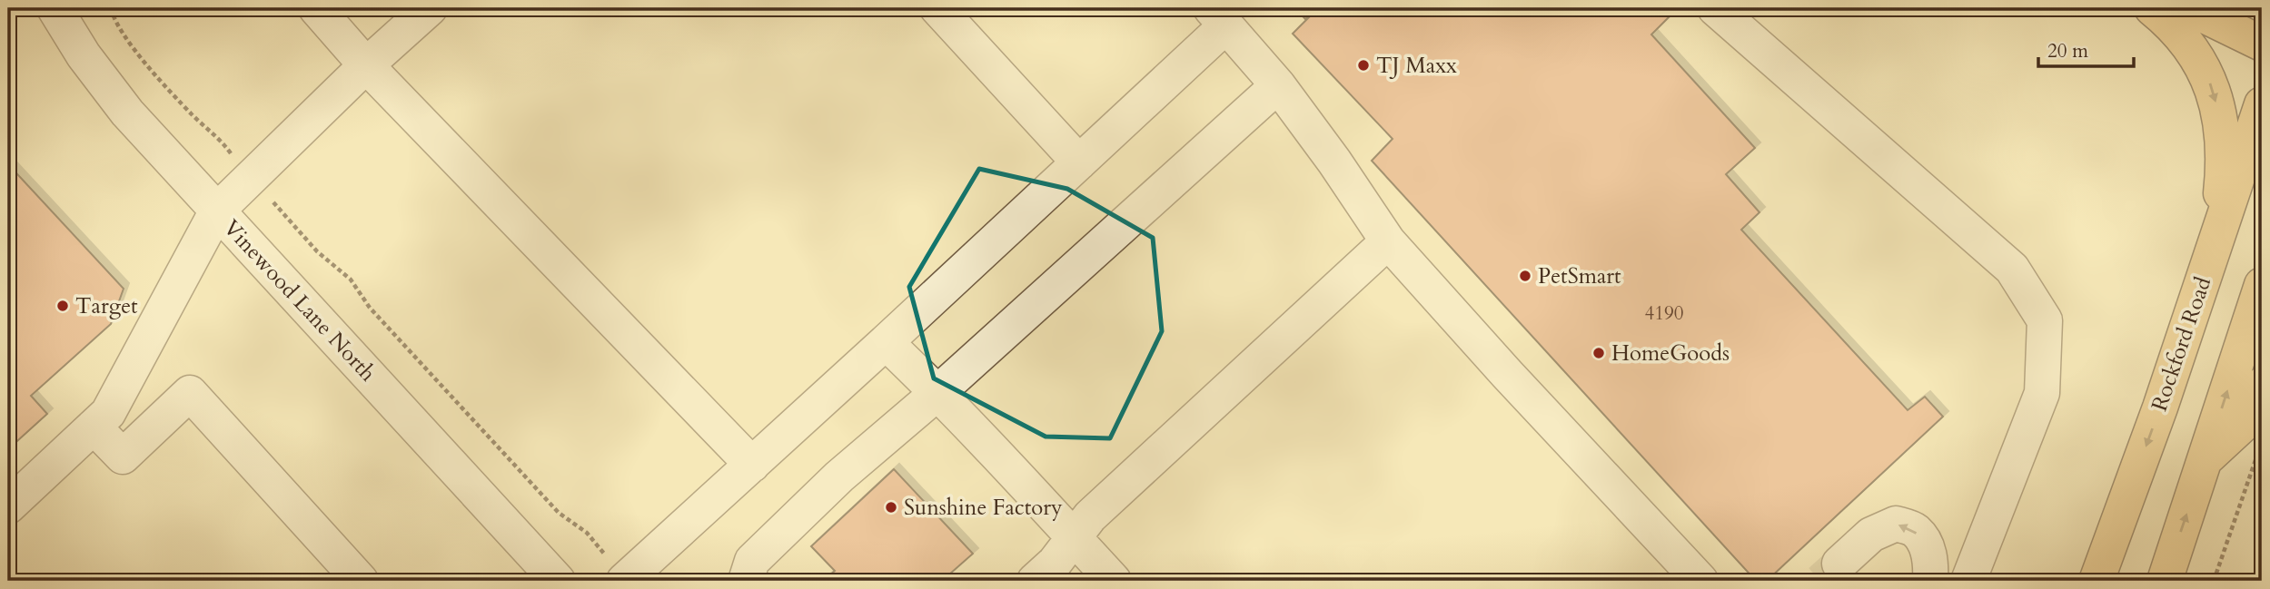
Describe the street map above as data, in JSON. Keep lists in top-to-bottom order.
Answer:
{
  "streets": {
    "main road": ["Rockford Road"],
    "street": ["Vinewood Lane North"]
  },
  "places": [
    "TJ Maxx",
    "PetSmart",
    "Target",
    "HomeGoods",
    "Sunshine Factory"
  ],
  "house_numbers": ["4190"],
  "scale_bar": "20 m"
}
